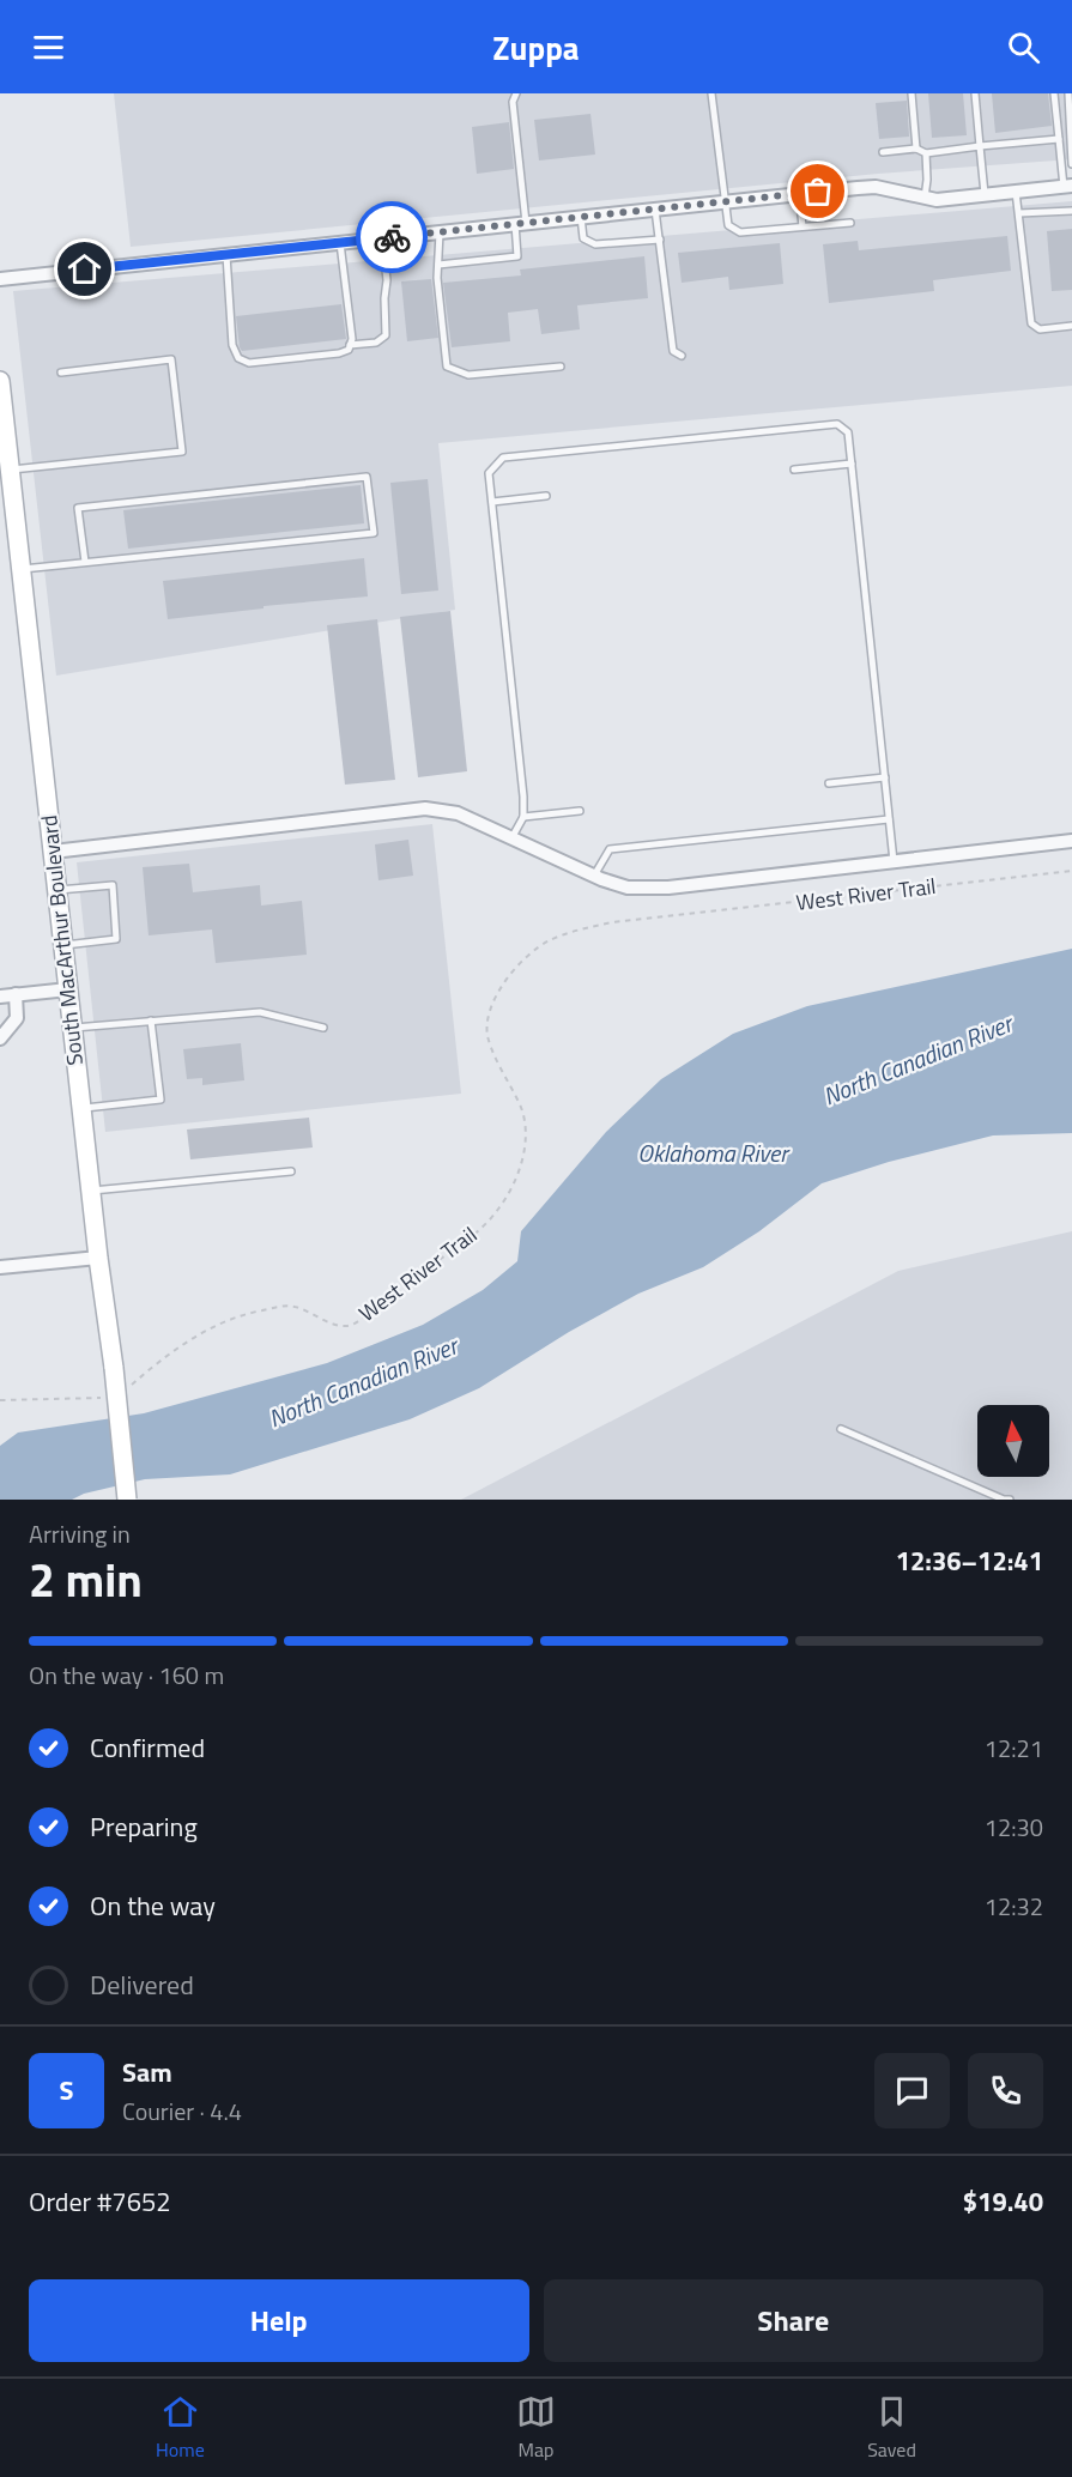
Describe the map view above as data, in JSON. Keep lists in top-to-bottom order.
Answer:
{
  "streets": {
    "main road": ["South MacArthur Boulevard"],
    "path": ["West River Trail"]
  },
  "water": ["North Canadian River", "Oklahoma River"],
  "north": "top",
  "page": {
    "header": "Zuppa",
    "heading": ["2 min", "Arriving in", "12:36–12:41"],
    "panel": [
      "Sam",
      "Courier · 4.4",
      "Order #7652",
      "$19.40"
    ],
    "bar": "On the way · 160 m",
    "list": [
      ["Confirmed", "12:21"],
      ["Preparing", "12:30"],
      ["On the way", "12:32"],
      "Delivered"
    ],
    "round": "S",
    "buttons": ["Help", "Share"],
    "tabs": ["Home", "Map", "Saved"]
  }
}
